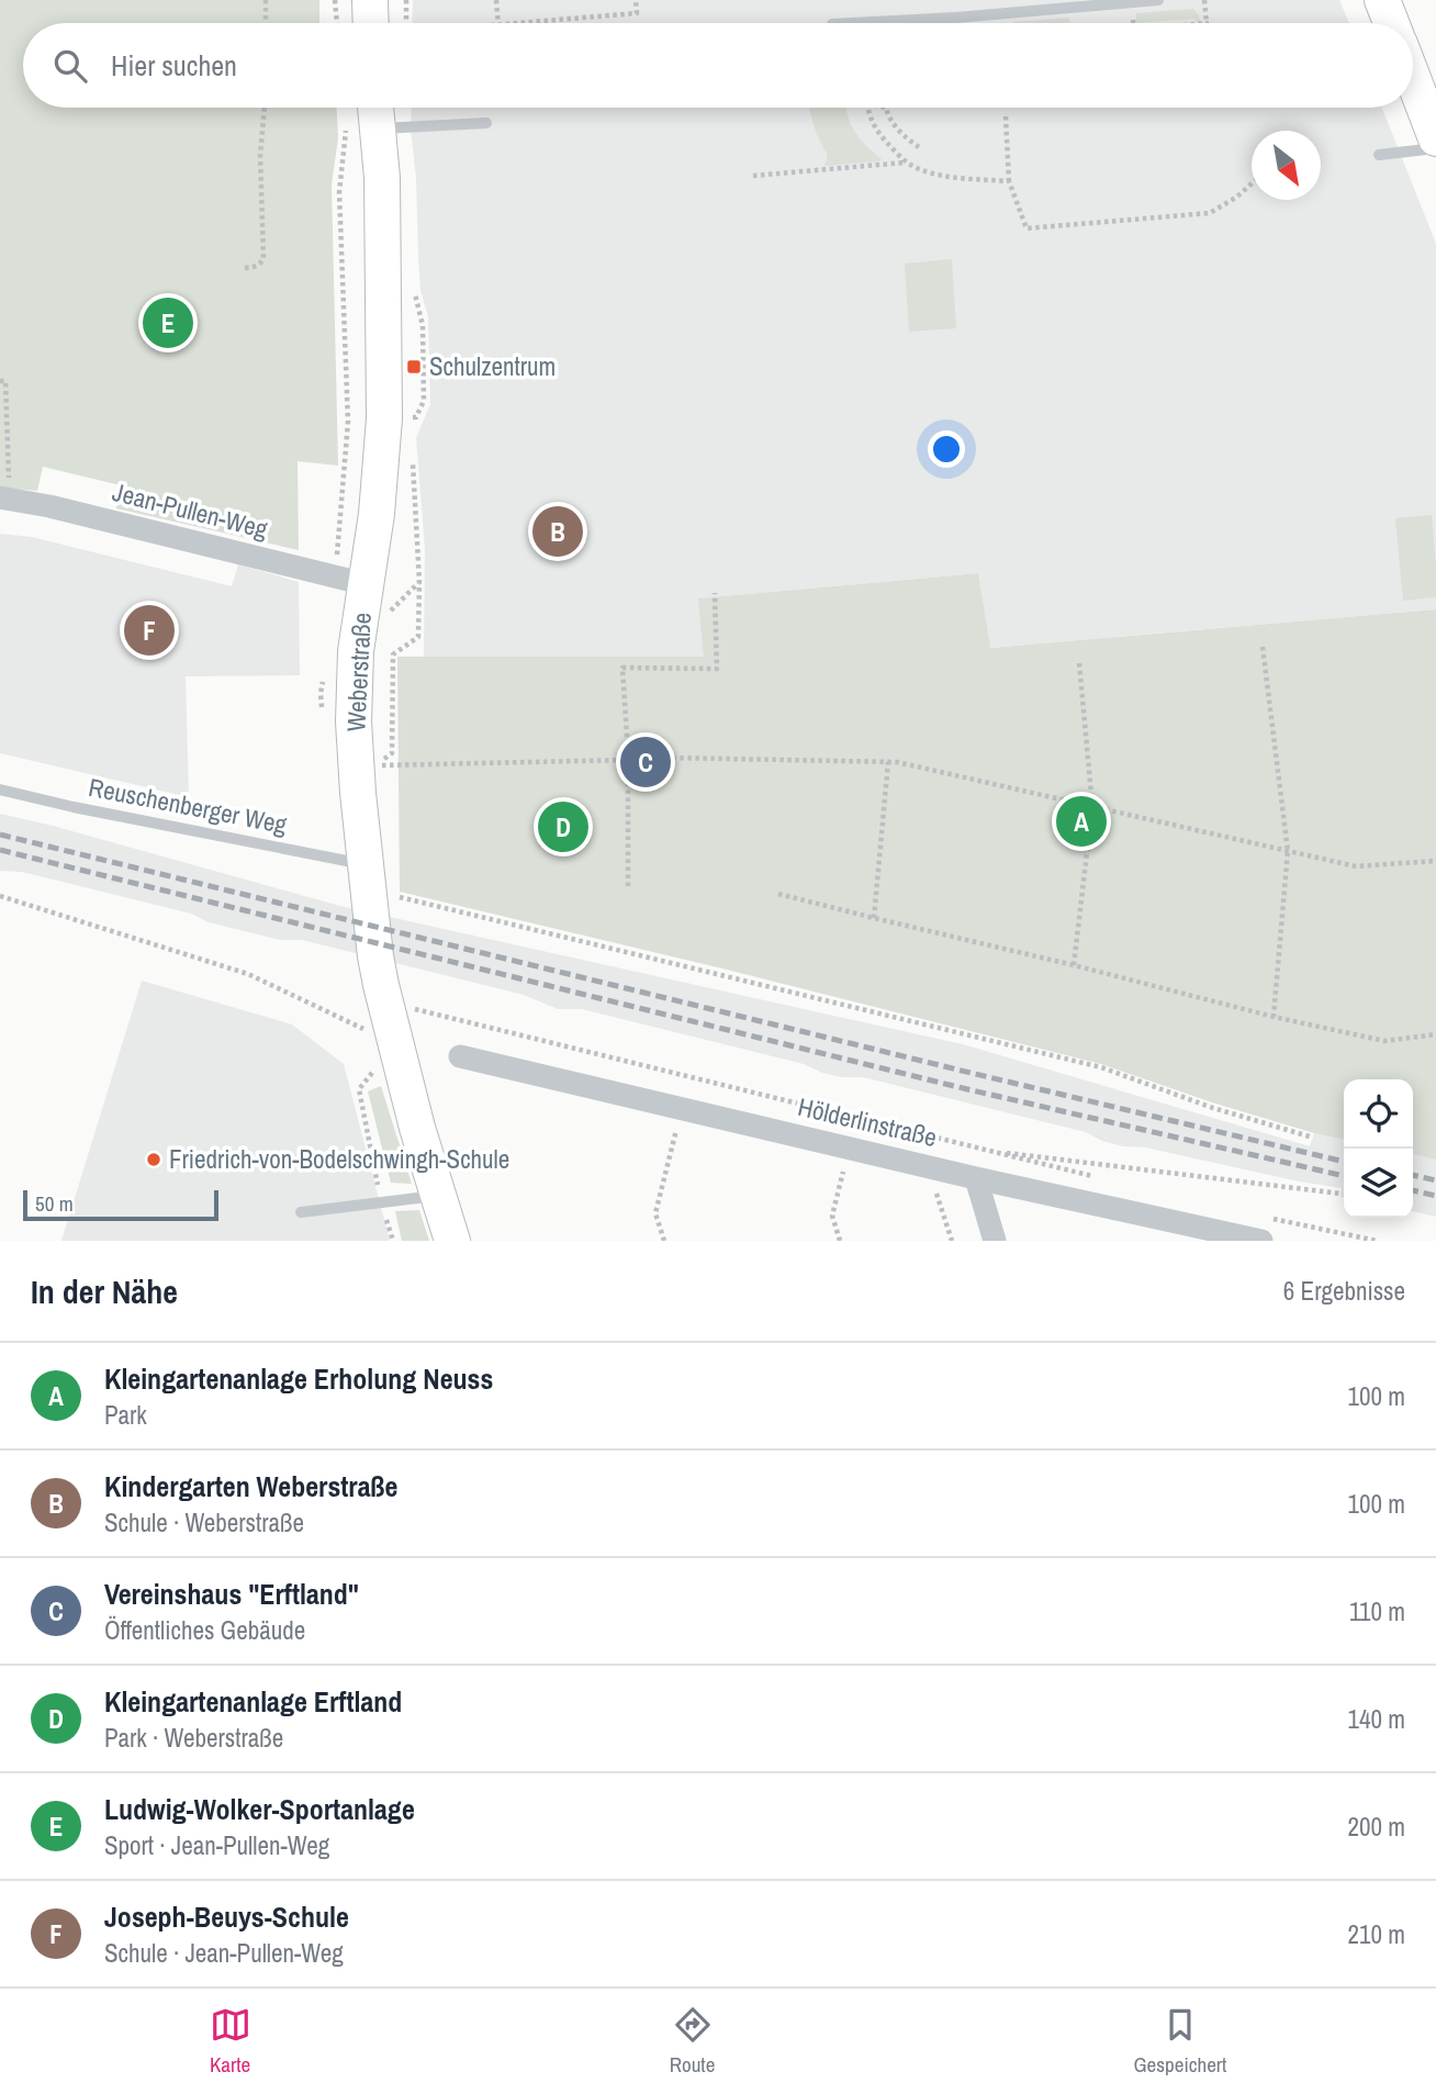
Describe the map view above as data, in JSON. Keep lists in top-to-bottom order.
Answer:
{
  "streets": {
    "main road": ["Weberstraße"],
    "street": ["Jean-Pullen-Weg", "Hölderlinstraße"],
    "lane": ["Reuschenberger Weg"]
  },
  "crossings": [
    ["Jean-Pullen-Weg", "Weberstraße"],
    ["Weberstraße", "Reuschenberger Weg"]
  ],
  "places": {
    "transit": ["Schulzentrum"],
    "other": ["Friedrich-von-Bodelschwingh-Schule"]
  },
  "scale_bar": "50 m",
  "north": "bottom right",
  "page": {
    "search": "Hier suchen",
    "pins": [
      "E",
      "B",
      "F",
      "C",
      "A",
      "D"
    ],
    "scale": "50 m",
    "heading": ["In der Nähe", "6 Ergebnisse"],
    "list": [
      {
        "mark": "A",
        "name": "Kleingartenanlage Erholung Neuss",
        "note": "Park",
        "value": "100 m"
      },
      {
        "mark": "B",
        "name": "Kindergarten Weberstraße",
        "note": "Schule · Weberstraße",
        "value": "100 m"
      },
      {
        "mark": "C",
        "name": "Vereinshaus \"Erftland\"",
        "note": "Öffentliches Gebäude",
        "value": "110 m"
      },
      {
        "mark": "D",
        "name": "Kleingartenanlage Erftland",
        "note": "Park · Weberstraße",
        "value": "140 m"
      },
      {
        "mark": "E",
        "name": "Ludwig-Wolker-Sportanlage",
        "note": "Sport · Jean-Pullen-Weg",
        "value": "200 m"
      },
      {
        "mark": "F",
        "name": "Joseph-Beuys-Schule",
        "note": "Schule · Jean-Pullen-Weg",
        "value": "210 m"
      }
    ],
    "nav": ["Karte", "Route", "Gespeichert"]
  }
}
